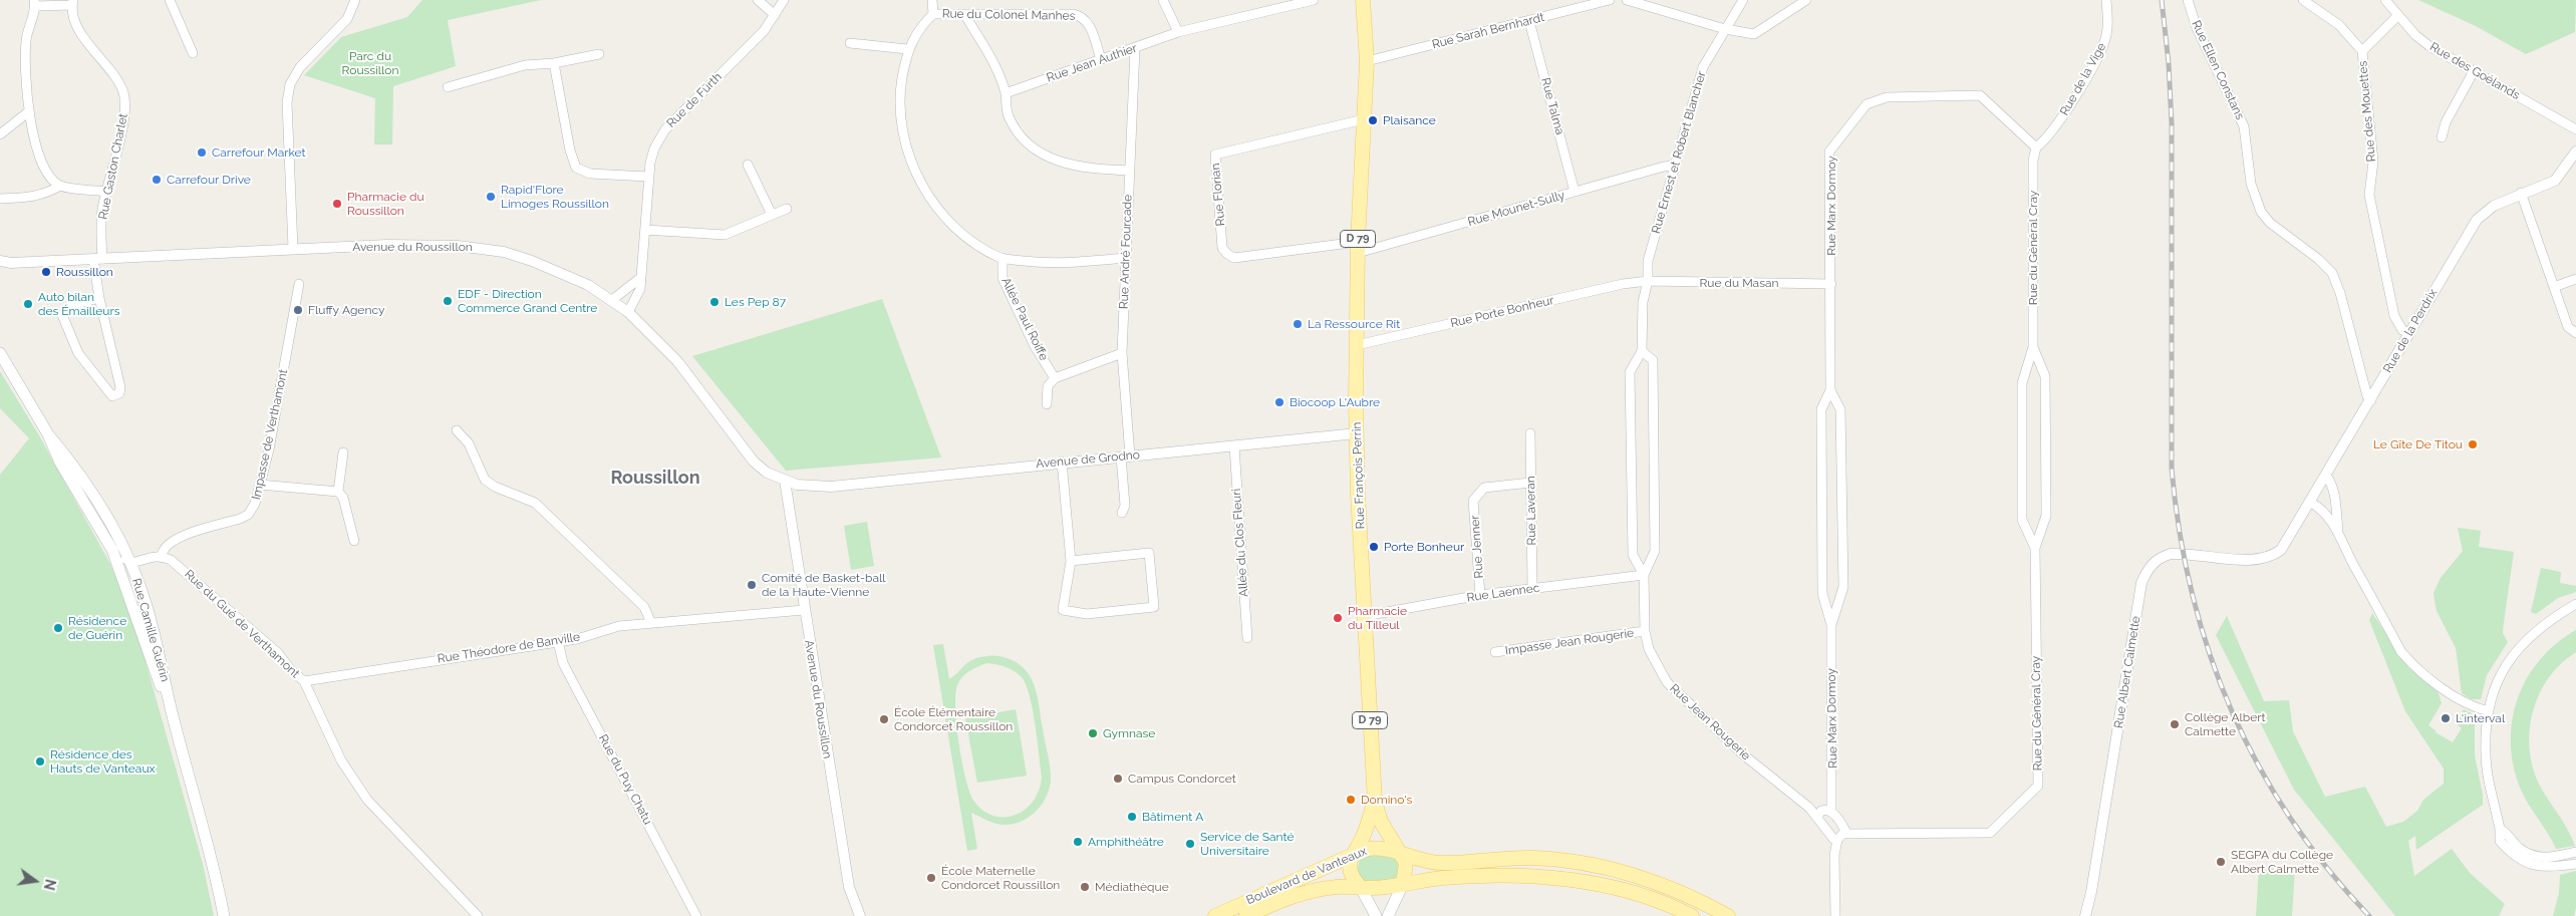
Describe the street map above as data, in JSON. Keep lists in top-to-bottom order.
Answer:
{
  "streets": {
    "main road": [
      "D 79",
      "Rue François Perrin",
      "Rue Camille Guérin",
      "Boulevard de Vanteaux"
    ],
    "street": [
      "Rue du Colonel Manhes",
      "Rue Sarah Bernhardt",
      "Rue Jean Authier",
      "Rue Ellen Constans",
      "Rue des Goélands",
      "Rue de la Vige",
      "Rue de Fürth",
      "Rue Talma",
      "Rue des Mouettes",
      "Rue Ernest et Robert Blancher",
      "Rue Gaston Charlet",
      "Rue Florian",
      "Rue Marx Dormoy",
      "Rue Mounet-Sully",
      "Avenue du Roussillon",
      "Rue du Général Cray",
      "Rue André Fourcade",
      "Rue du Masan",
      "Rue Porte Bonheur",
      "Allée Paul Roiffe",
      "Rue de la Perdrix",
      "Impasse de Verthamont",
      "Avenue de Grodno",
      "Rue Laveran",
      "Allée du Clos Fleuri",
      "Rue Jenner",
      "Rue Laennec",
      "Rue du Gué de Verthamont",
      "Impasse Jean Rougerie",
      "Rue Théodore de Banville",
      "Rue Albert Calmette",
      "Rue Jean Rougerie",
      "Rue du Puy Chatu"
    ]
  },
  "crossings": [
    ["Rue du Colonel Manhes", "Rue Jean Authier"],
    ["Rue Sarah Bernhardt", "Rue Talma"],
    ["Rue Sarah Bernhardt", "Rue François Perrin"],
    ["Rue Jean Authier", "Rue André Fourcade"],
    ["Rue Ellen Constans", "Rue de la Perdrix"],
    ["Rue de la Vige", "Rue Marx Dormoy"],
    ["Rue de la Vige", "Rue du Général Cray"],
    ["Rue de Fürth", "Avenue du Roussillon"],
    ["Rue Talma", "Rue Mounet-Sully"],
    ["Rue des Mouettes", "Rue de la Perdrix"],
    ["Rue Ernest et Robert Blancher", "Rue Mounet-Sully"],
    ["Rue Ernest et Robert Blancher", "Rue du Masan"],
    ["Rue Ernest et Robert Blancher", "Rue Porte Bonheur"],
    ["Rue Ernest et Robert Blancher", "Rue Jean Rougerie"],
    ["Rue Gaston Charlet", "Avenue du Roussillon"],
    ["Rue Florian", "Rue Mounet-Sully"],
    ["Rue Florian", "Rue François Perrin"],
    ["Rue Marx Dormoy", "Rue du Général Cray"],
    ["Rue Marx Dormoy", "Rue du Masan"],
    ["Rue Mounet-Sully", "Rue François Perrin"],
    ["Avenue du Roussillon", "Avenue de Grodno"],
    ["Avenue du Roussillon", "Rue Théodore de Banville"],
    ["Rue du Général Cray", "Rue Jean Rougerie"],
    ["Rue André Fourcade", "Avenue de Grodno"],
    ["Rue du Masan", "Rue Porte Bonheur"],
    ["Rue du Masan", "Rue Jean Rougerie"],
    ["Rue Porte Bonheur", "Rue François Perrin"],
    ["Rue Porte Bonheur", "Rue Jean Rougerie"],
    ["Rue de la Perdrix", "Rue Albert Calmette"],
    ["Impasse de Verthamont", "Rue du Gué de Verthamont"],
    ["Avenue de Grodno", "Rue François Perrin"],
    ["Avenue de Grodno", "Allée du Clos Fleuri"],
    ["Rue François Perrin", "Rue Laennec"],
    ["Rue François Perrin", "Boulevard de Vanteaux"],
    ["Rue Laveran", "Rue Jenner"],
    ["Rue Laveran", "Rue Laennec"],
    ["Rue Jenner", "Rue Laennec"],
    ["Rue Laennec", "Rue Jean Rougerie"],
    ["Rue du Gué de Verthamont", "Rue Théodore de Banville"],
    ["Impasse Jean Rougerie", "Rue Jean Rougerie"],
    ["Rue Théodore de Banville", "Rue du Puy Chatu"]
  ],
  "districts": ["Roussillon"],
  "parks": ["Parc du Roussillon"],
  "places": [
    "Plaisance",
    "Carrefour Market",
    "Carrefour Drive",
    "Rapid'Flore Limoges Roussillon",
    "Pharmacie du Roussillon",
    "Roussillon",
    "EDF - Direction Commerce Grand Centre",
    "Les Pep 87",
    "Auto bilan des Émailleurs",
    "Fluffy Agency",
    "La Ressource Rit",
    "Biocoop L'Aubre",
    "Le Gîte De Titou",
    "Porte Bonheur",
    "Comité de Basket-ball de la Haute-Vienne",
    "Pharmacie du Tilleul",
    "Résidence de Guérin",
    "L'interval",
    "École Élémentaire Condorcet Roussillon",
    "Collège Albert Calmette",
    "Gymnase",
    "Résidence des Hauts de Vanteaux",
    "Campus Condorcet",
    "Domino's",
    "Bâtiment A",
    "Amphithéâtre",
    "Service de Santé Universitaire",
    "SEGPA du Collège Albert Calmette",
    "École Maternelle Condorcet Roussillon",
    "Médiathèque"
  ],
  "north": "right"
}
